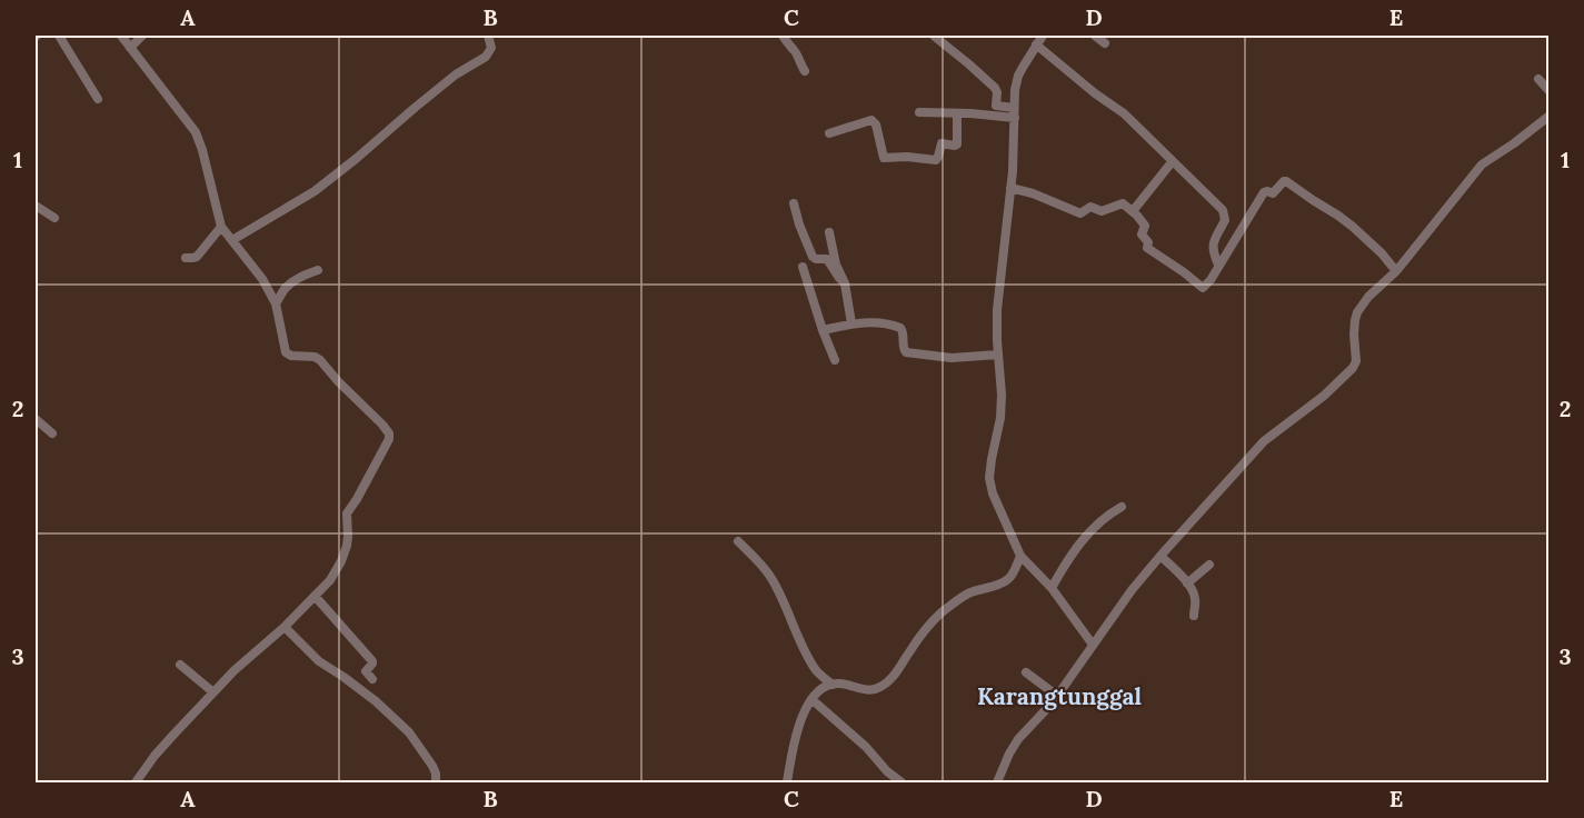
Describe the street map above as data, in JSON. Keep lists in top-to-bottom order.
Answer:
{
  "districts": ["Karangtunggal"],
  "grid": {
    "columns": [
      "A",
      "B",
      "C",
      "D",
      "E"
    ],
    "rows": ["1", "2", "3"]
  }
}
